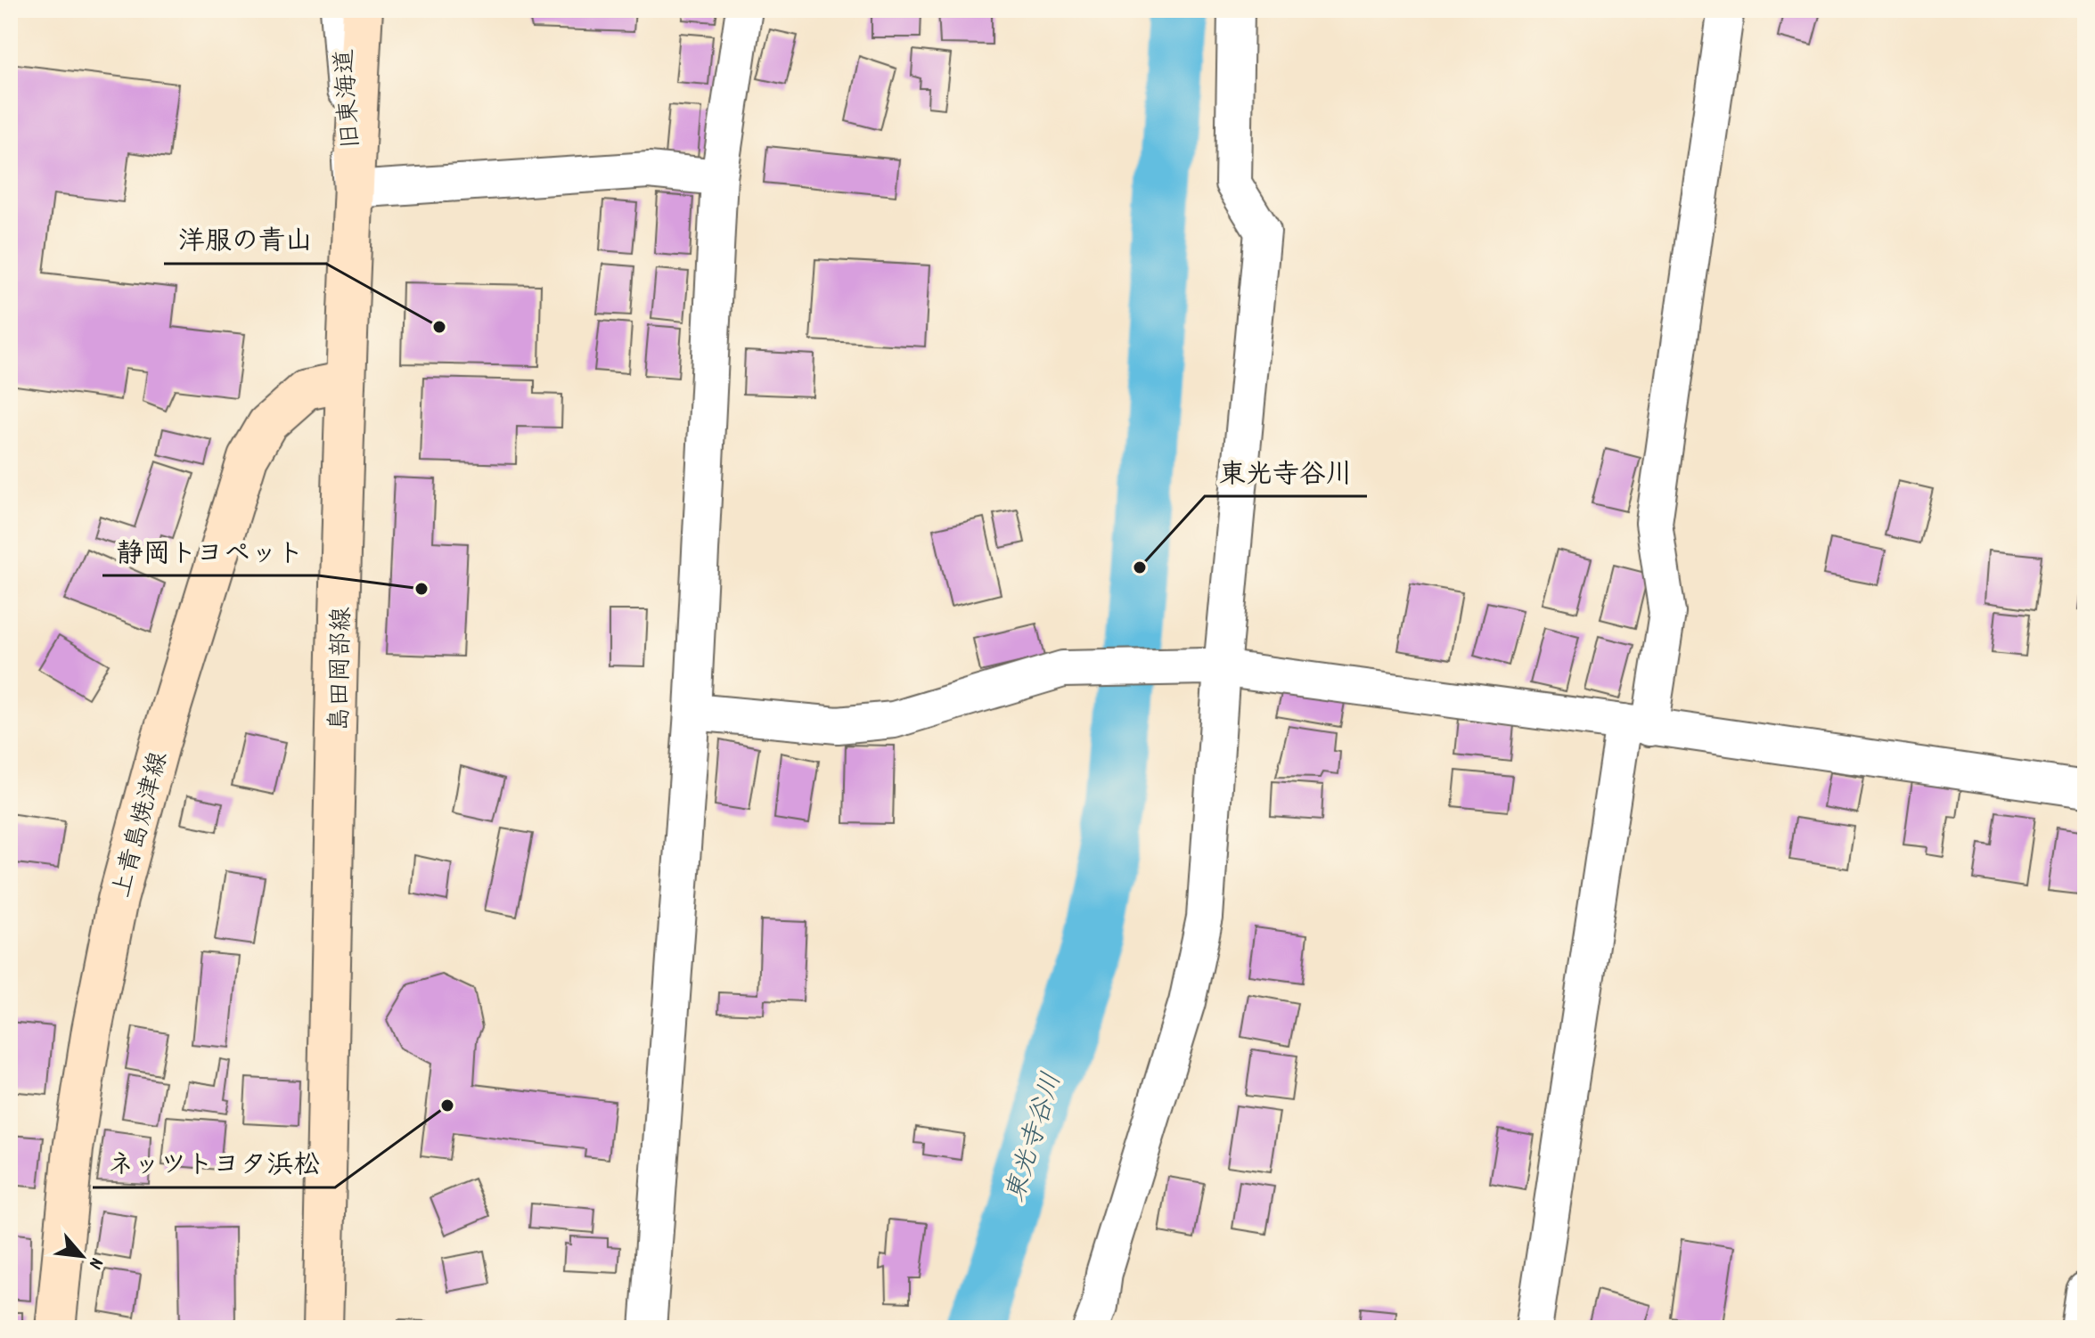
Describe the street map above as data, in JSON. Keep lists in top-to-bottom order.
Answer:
{
  "streets": {
    "main road": ["島田岡部線", "上青島焼津線"],
    "street": ["旧東海道"]
  },
  "crossings": [
    ["旧東海道", "島田岡部線"],
    ["島田岡部線", "上青島焼津線"]
  ],
  "water": ["東光寺谷川"],
  "places": [
    "洋服の青山",
    "東光寺谷川",
    "静岡トヨペット",
    "ネッツトヨタ浜松"
  ],
  "north": "bottom right"
}
